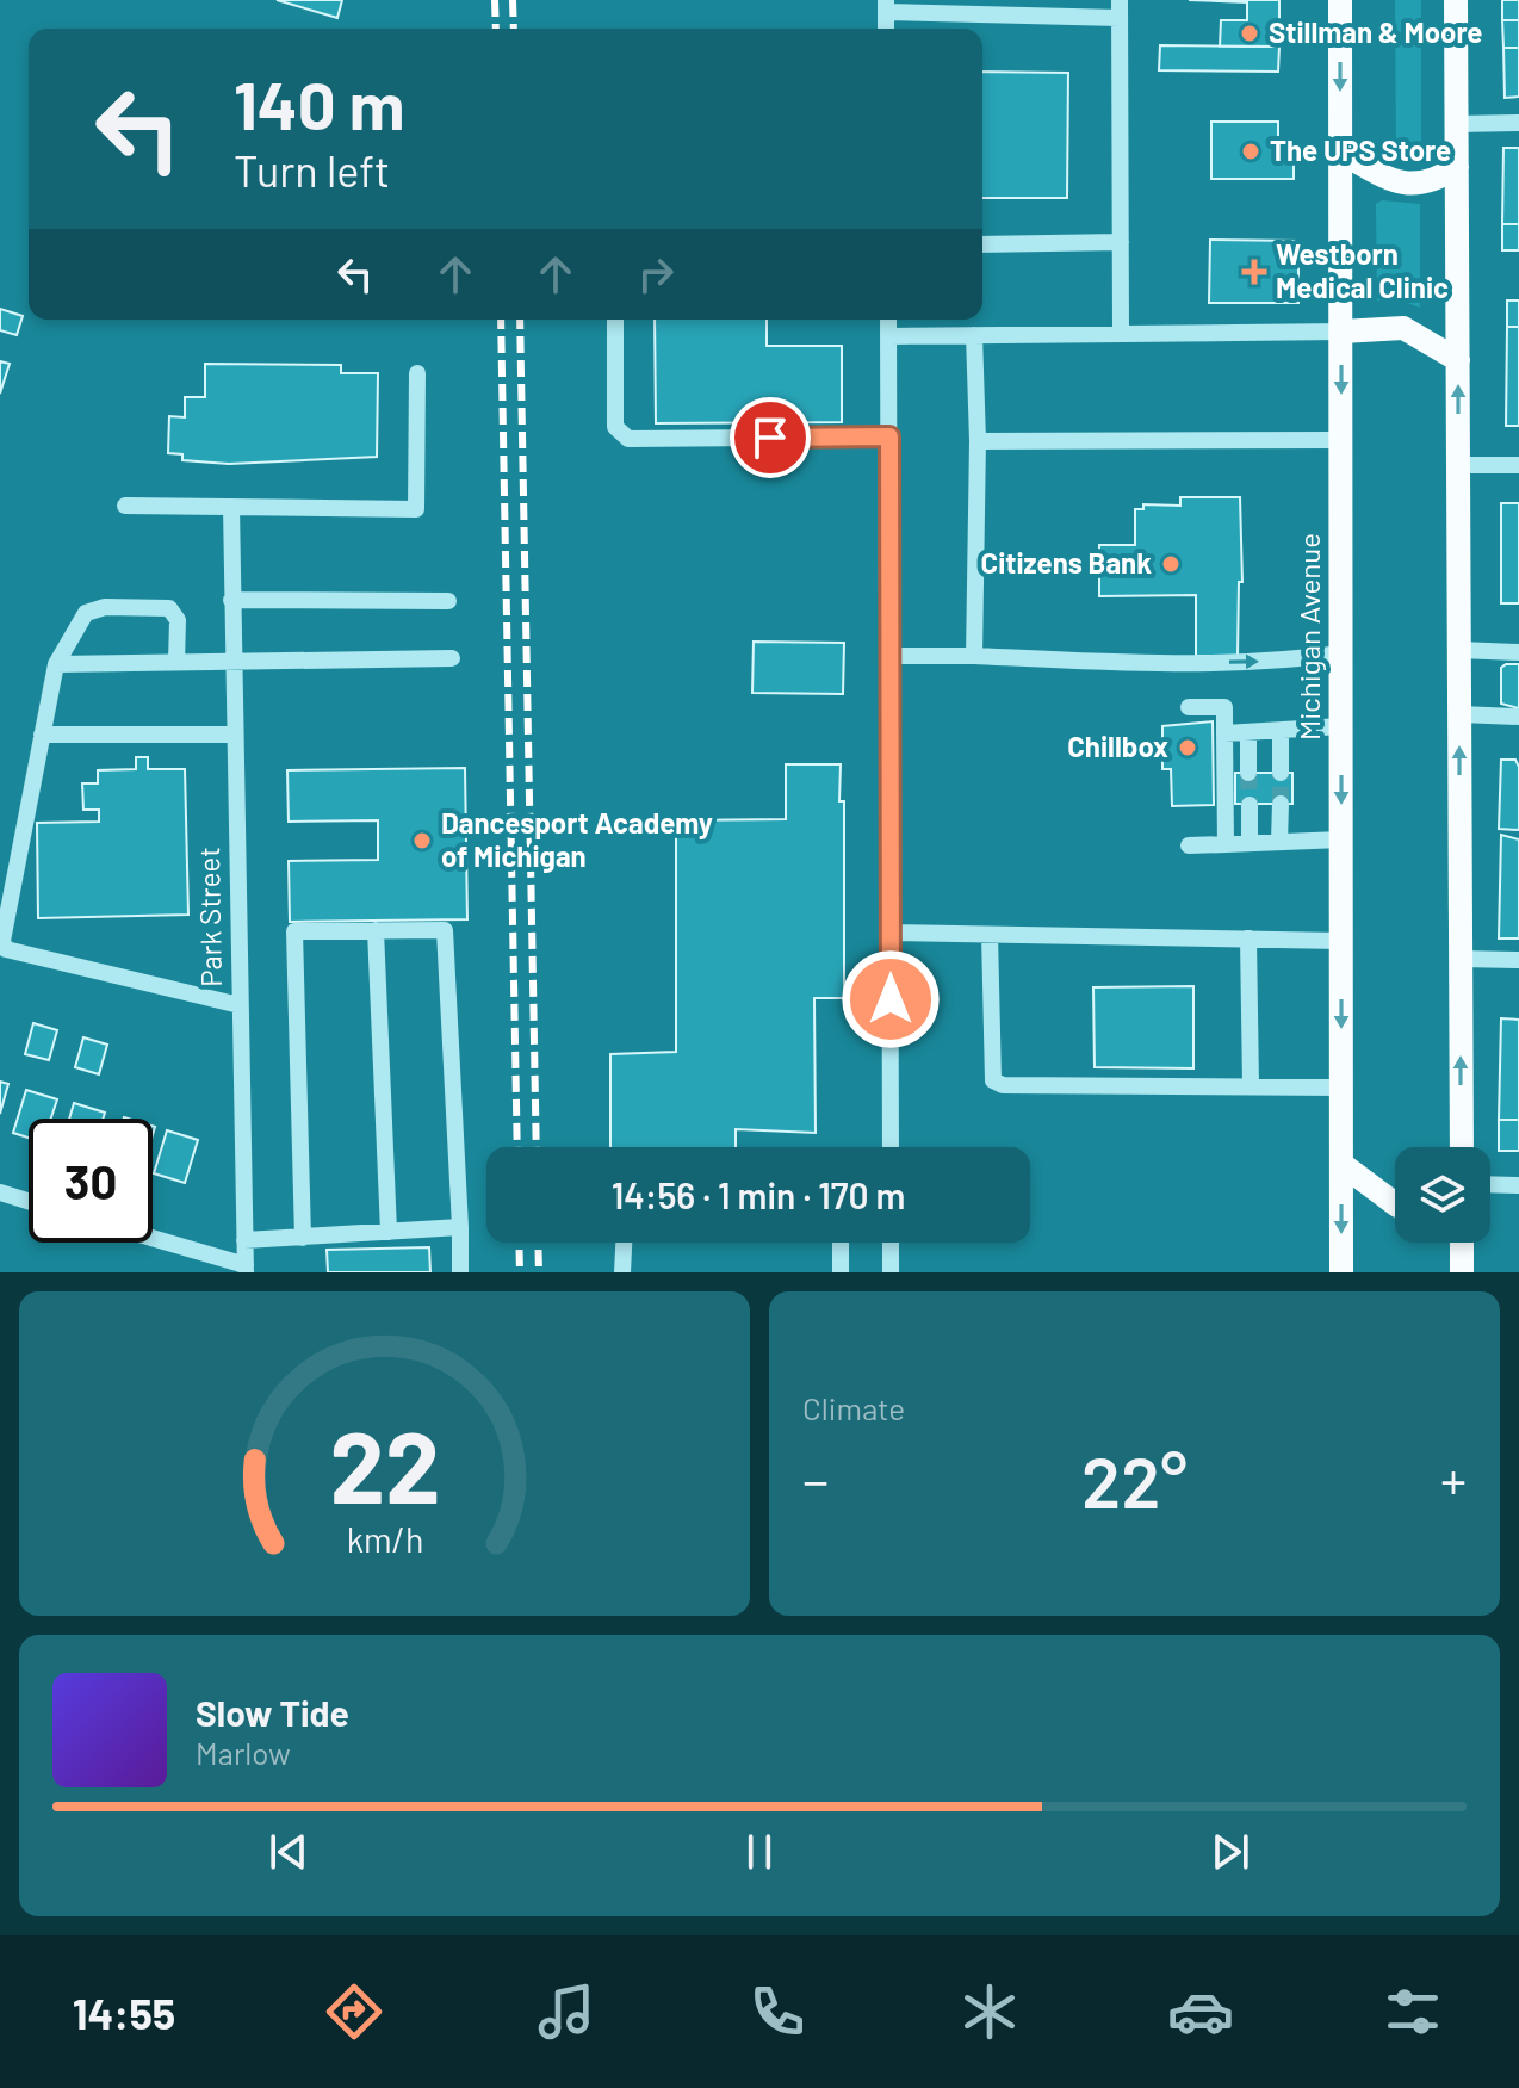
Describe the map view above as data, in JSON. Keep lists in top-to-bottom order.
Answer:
{
  "streets": {
    "main road": ["Michigan Avenue"],
    "street": ["Park Street"]
  },
  "places": {
    "other": [
      "Stillman & Moore",
      "The UPS Store",
      "Citizens Bank",
      "Chillbox",
      "Dancesport Academy of Michigan"
    ],
    "health": ["Westborn Medical Clinic"]
  },
  "page": {
    "turn": ["140 m", "Turn left"],
    "limit": "30",
    "trip": "14:56 · 1 min · 170 m",
    "tile": "Climate",
    "heat": ["−", "22°", "+"],
    "song": ["Slow Tide", "Marlow"],
    "tabs": "14:55",
    "gauge": ["22", "km/h"]
  }
}
